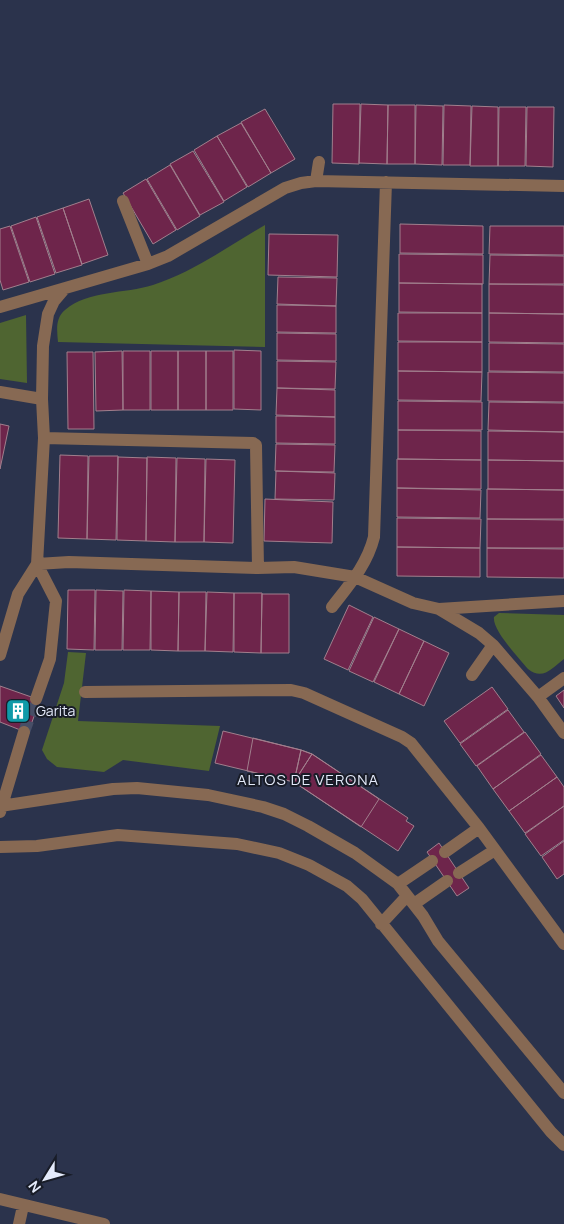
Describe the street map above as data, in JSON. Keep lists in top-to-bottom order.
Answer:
{
  "districts": ["ALTOS DE VERONA"],
  "places": {
    "building": ["Garita"]
  },
  "north": "bottom left"
}
